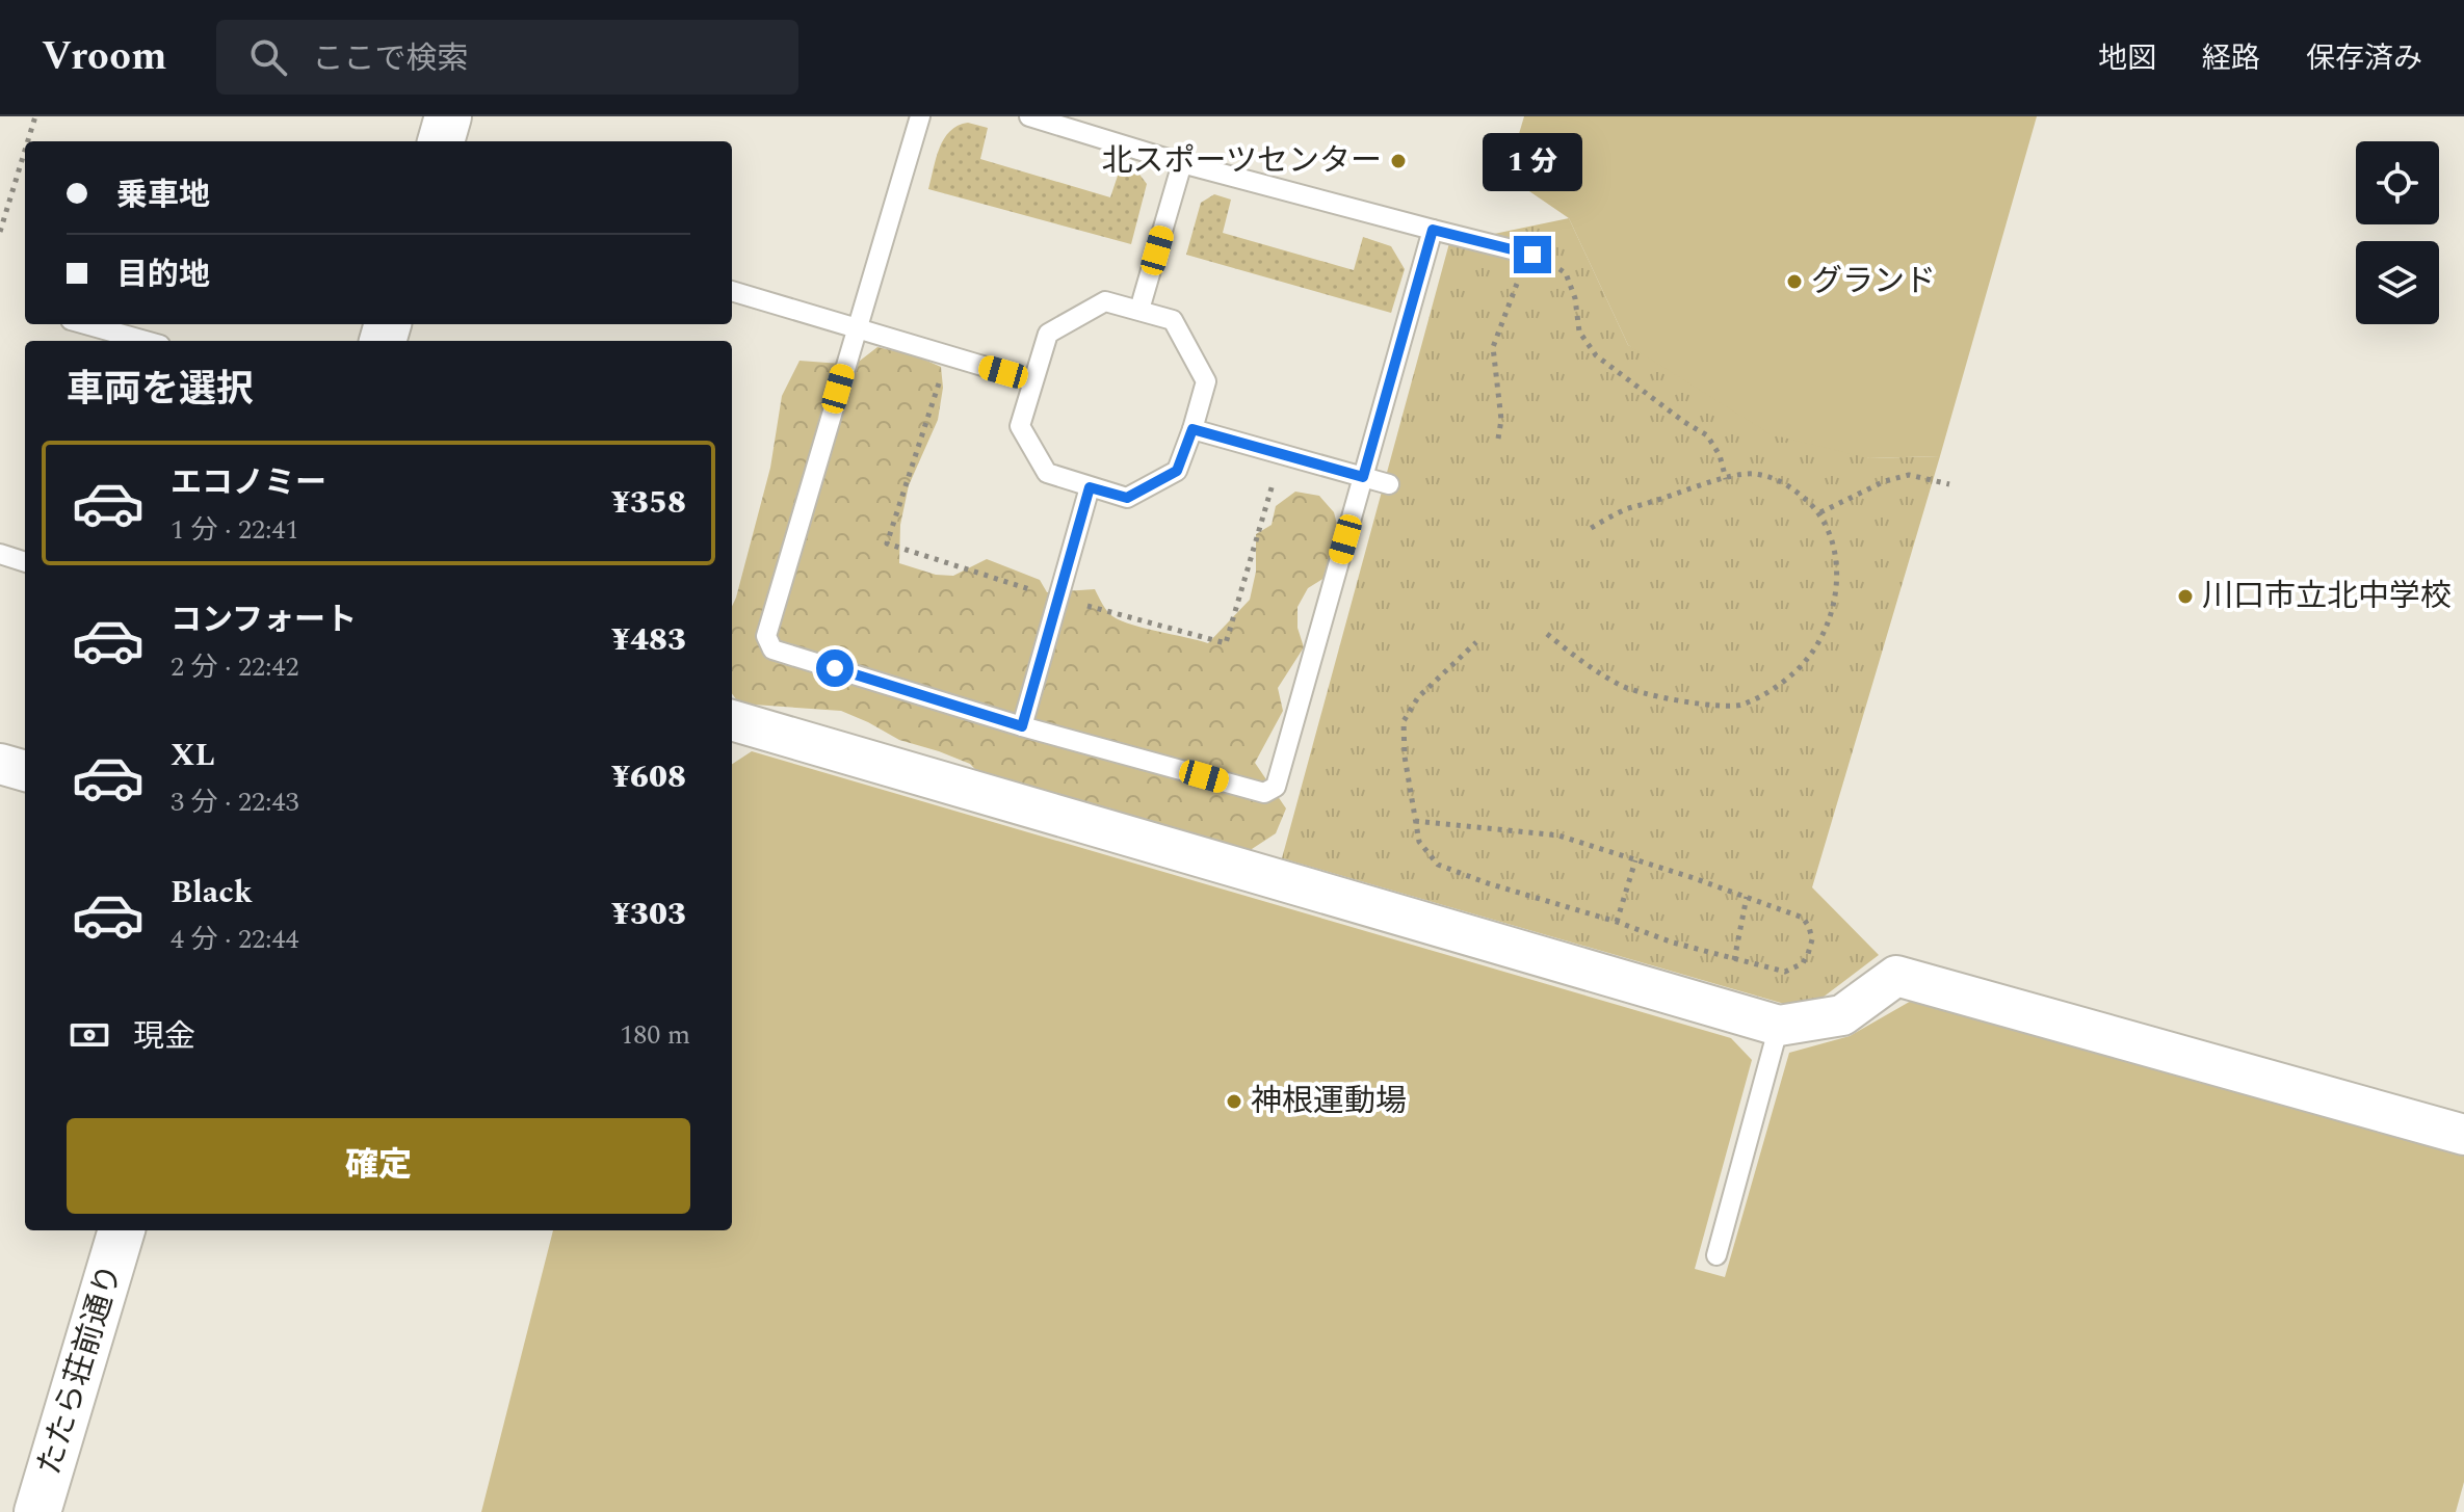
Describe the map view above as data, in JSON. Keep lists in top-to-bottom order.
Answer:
{
  "streets": {
    "street": ["たたら荘前通り"]
  },
  "places": [
    "北スポーツセンター",
    "グランド",
    "川口市立北中学校",
    "神根運動場"
  ],
  "page": {
    "header": "Vroom",
    "search": "ここで検索",
    "nav": ["地図", "経路", "保存済み"],
    "bubble": "1 分",
    "banner": ["乗車地", "目的地"],
    "heading": "車両を選択",
    "list": [
      {
        "name": "エコノミー",
        "note": "1 分 · 22:41",
        "value": "¥358"
      },
      {
        "name": "コンフォート",
        "note": "2 分 · 22:42",
        "value": "¥483"
      },
      {
        "name": "XL",
        "note": "3 分 · 22:43",
        "value": "¥608"
      },
      {
        "name": "Black",
        "note": "4 分 · 22:44",
        "value": "¥303"
      }
    ],
    "pay": ["現金", "180 m"],
    "buttons": "確定"
  }
}
